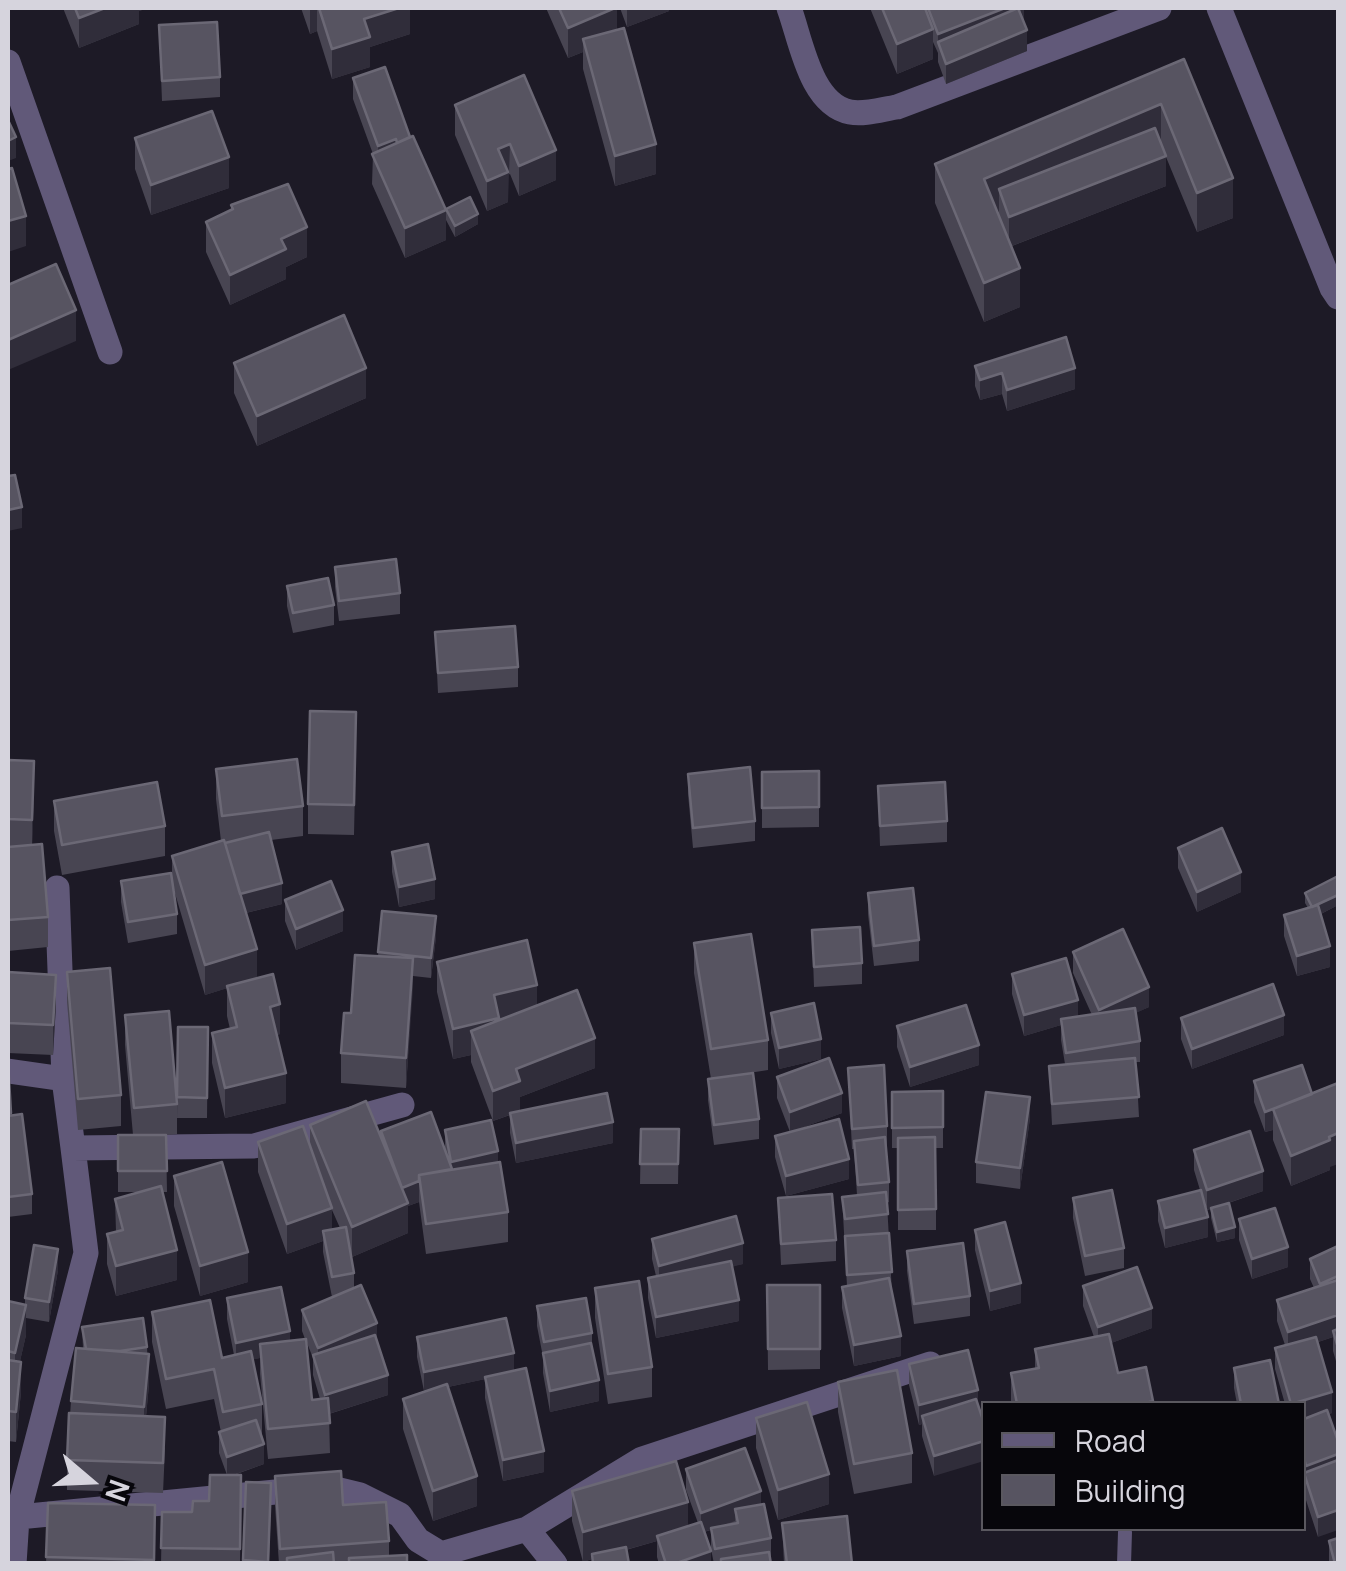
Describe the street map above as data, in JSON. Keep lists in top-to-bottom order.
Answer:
{
  "legend": ["Road", "Building"],
  "north": "right"
}
